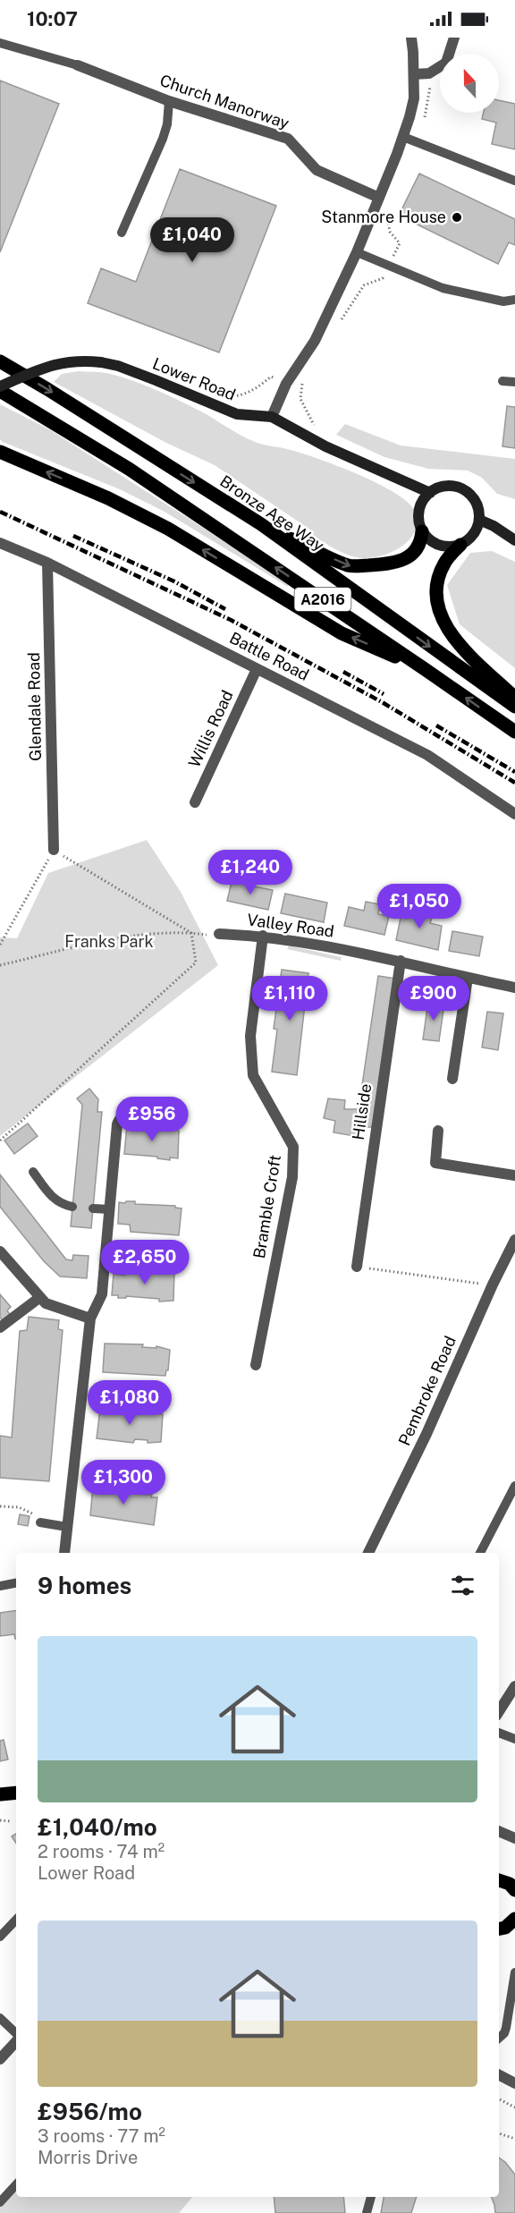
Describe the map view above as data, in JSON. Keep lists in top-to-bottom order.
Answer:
{
  "streets": {
    "main road": ["Lower Road", "Bronze Age Way", "A2016"],
    "street": [
      "Church Manorway",
      "Battle Road",
      "Glendale Road",
      "Willis Road",
      "Valley Road",
      "Hillside",
      "Bramble Croft",
      "Pembroke Road"
    ]
  },
  "crossings": [
    ["Battle Road", "Glendale Road"],
    ["Battle Road", "Willis Road"],
    ["Valley Road", "Hillside"],
    ["Valley Road", "Bramble Croft"]
  ],
  "parks": ["Franks Park"],
  "places": ["Stanmore House"],
  "north": "top",
  "page": {
    "status": "10:07",
    "price": [
      "£1,040",
      "£1,240",
      "£1,050",
      "£1,110",
      "£900",
      "£956",
      "£2,650",
      "£1,080",
      "£1,300"
    ],
    "heading": "9 homes",
    "list": [
      {
        "name": "£1,040/mo",
        "note": "2 rooms · 74 m² · Lower Road"
      },
      {
        "name": "£956/mo",
        "note": "3 rooms · 77 m² · Morris Drive"
      }
    ]
  }
}
